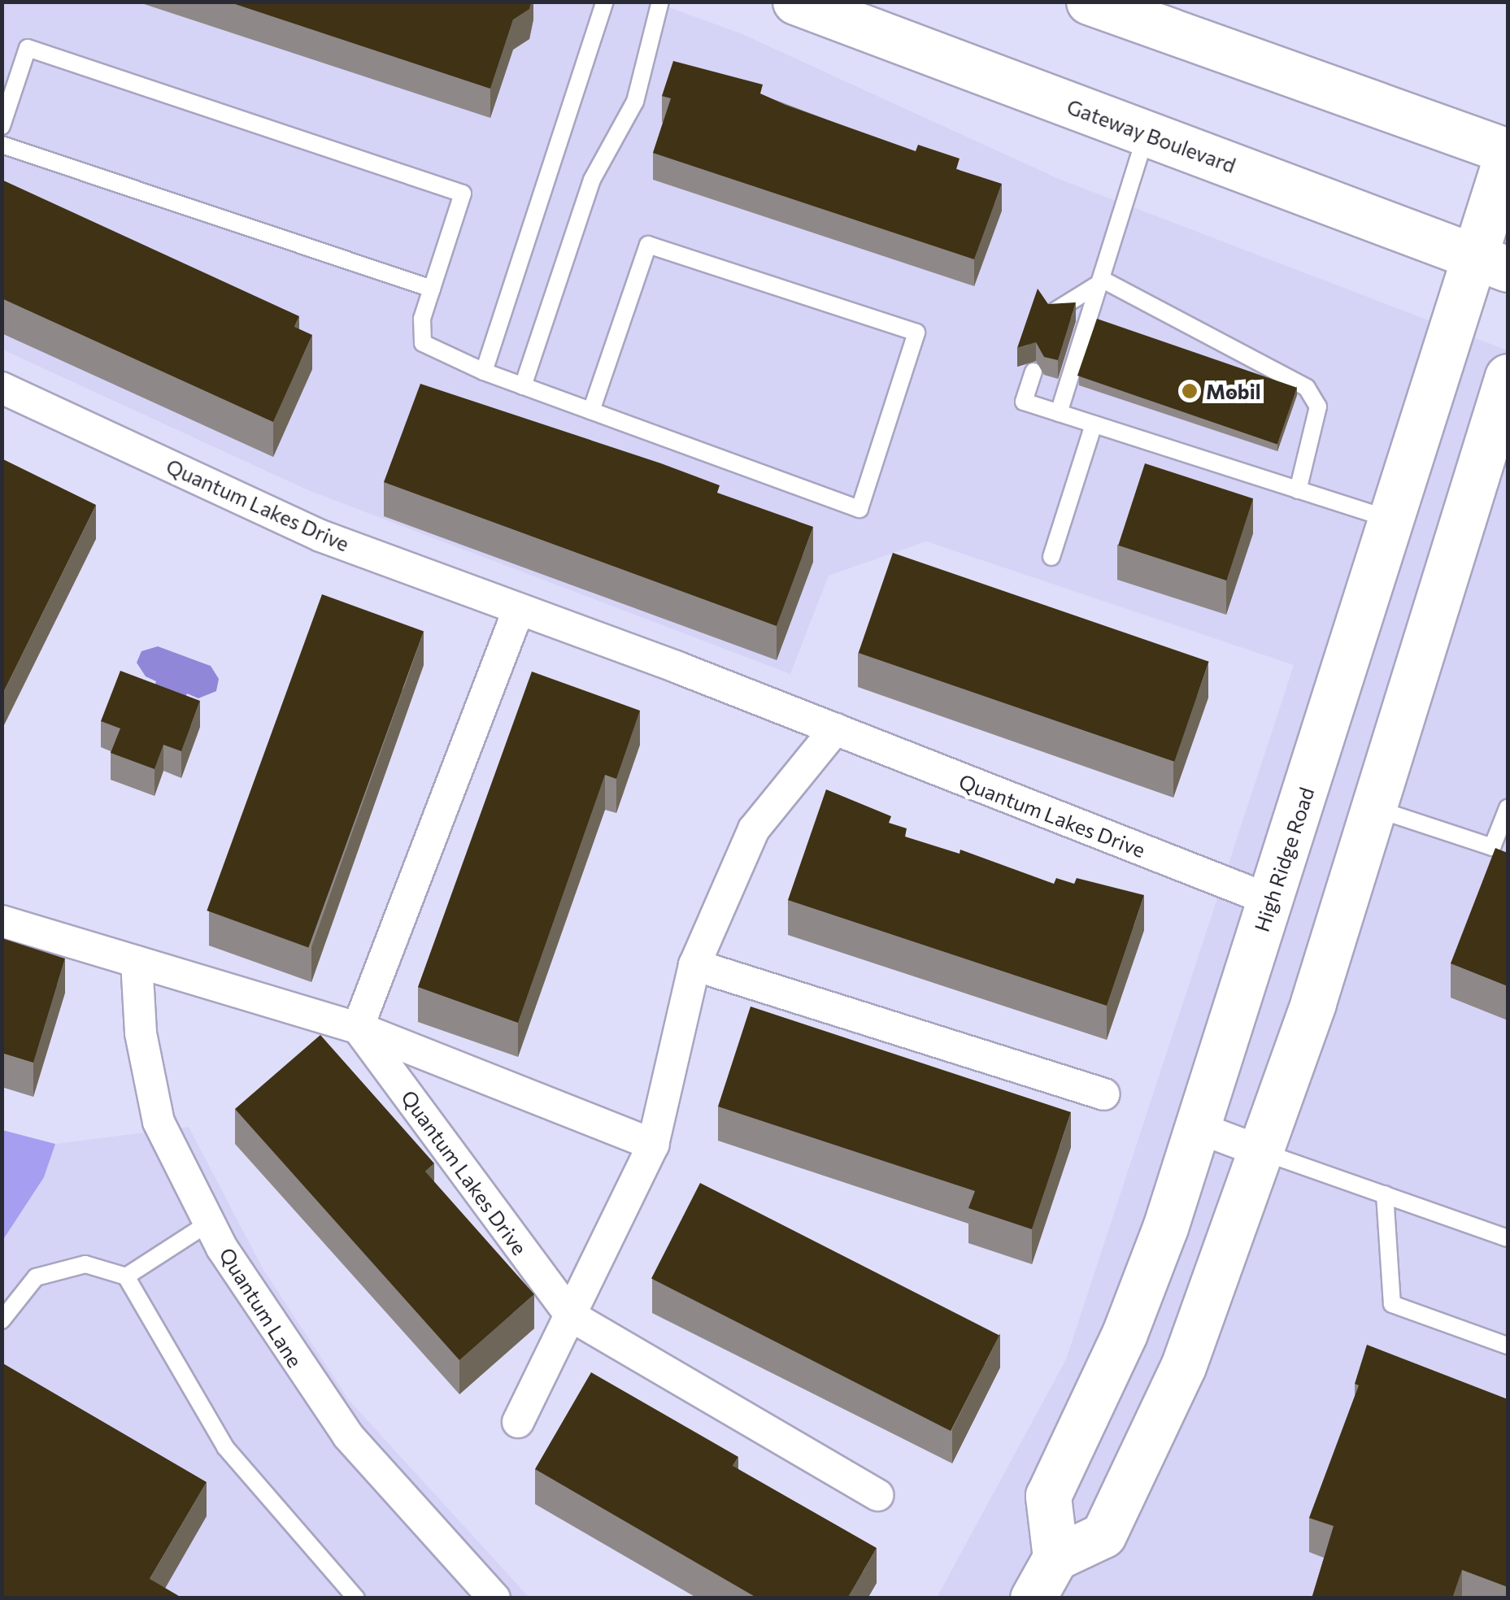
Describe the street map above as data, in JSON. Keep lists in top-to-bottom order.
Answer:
{
  "streets": {
    "street": [
      "Gateway Boulevard",
      "Quantum Lakes Drive",
      "High Ridge Road",
      "Quantum Lane"
    ]
  },
  "crossings": [
    ["Gateway Boulevard", "High Ridge Road"],
    ["Quantum Lakes Drive", "High Ridge Road"]
  ],
  "places": ["Mobil"]
}
